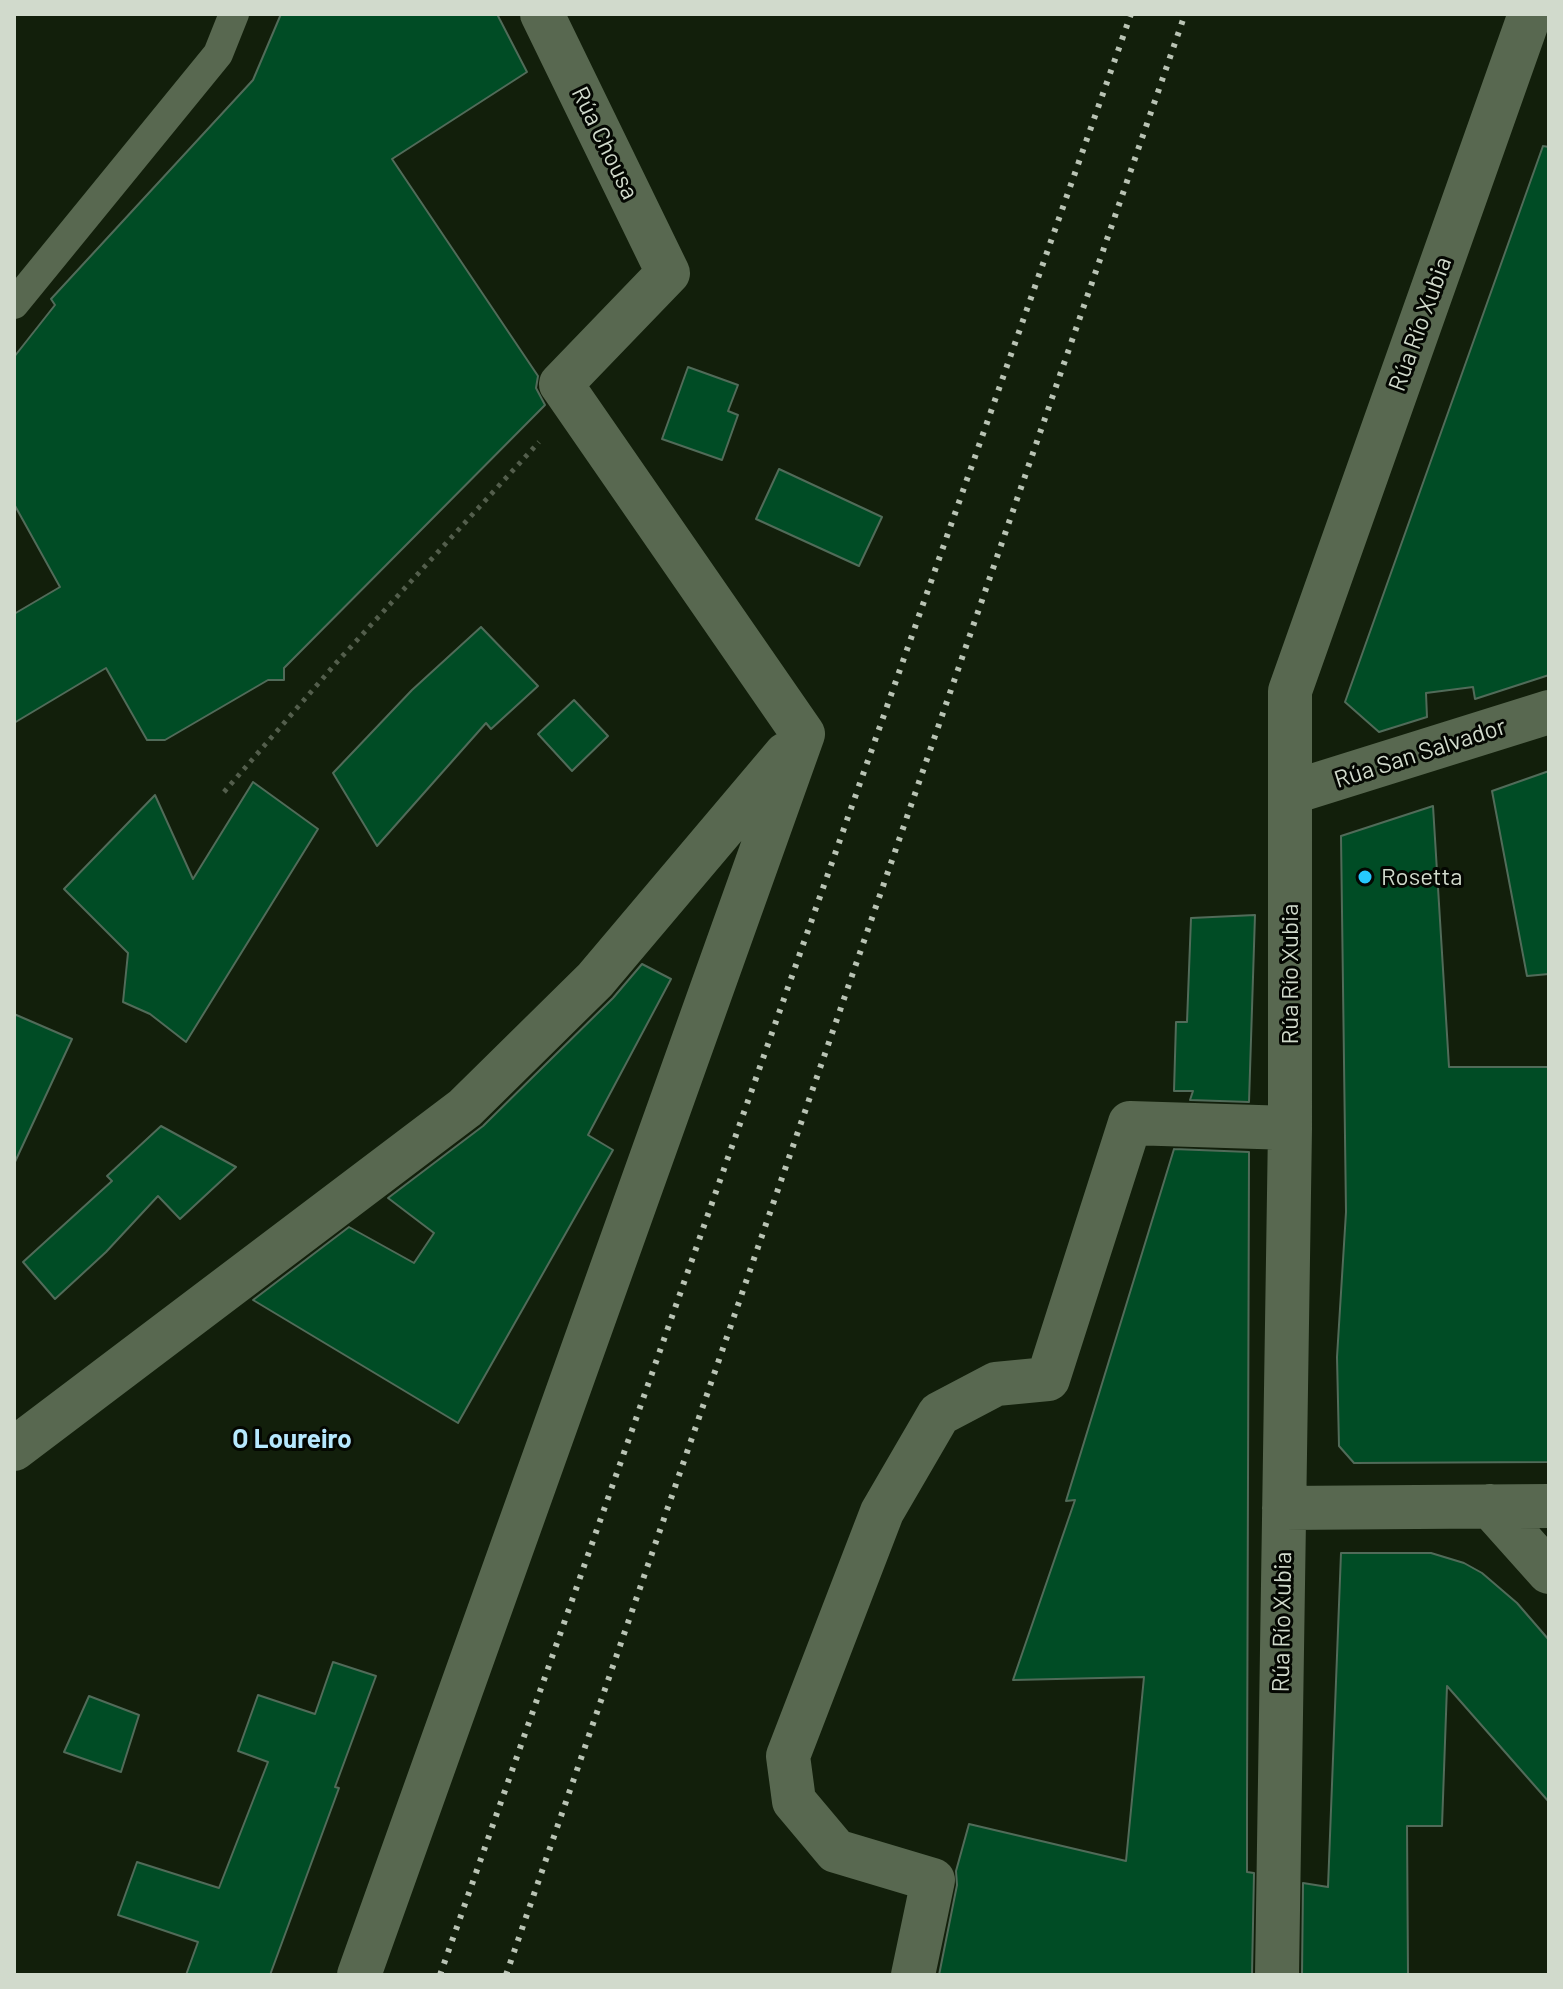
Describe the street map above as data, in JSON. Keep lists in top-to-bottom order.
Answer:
{
  "streets": {
    "street": ["Rúa Chousa", "Rúa Río Xubia", "Rúa San Salvador"]
  },
  "crossings": [
    ["Rúa Río Xubia", "Rúa San Salvador"]
  ],
  "districts": ["O Loureiro"],
  "places": ["Rosetta"]
}
